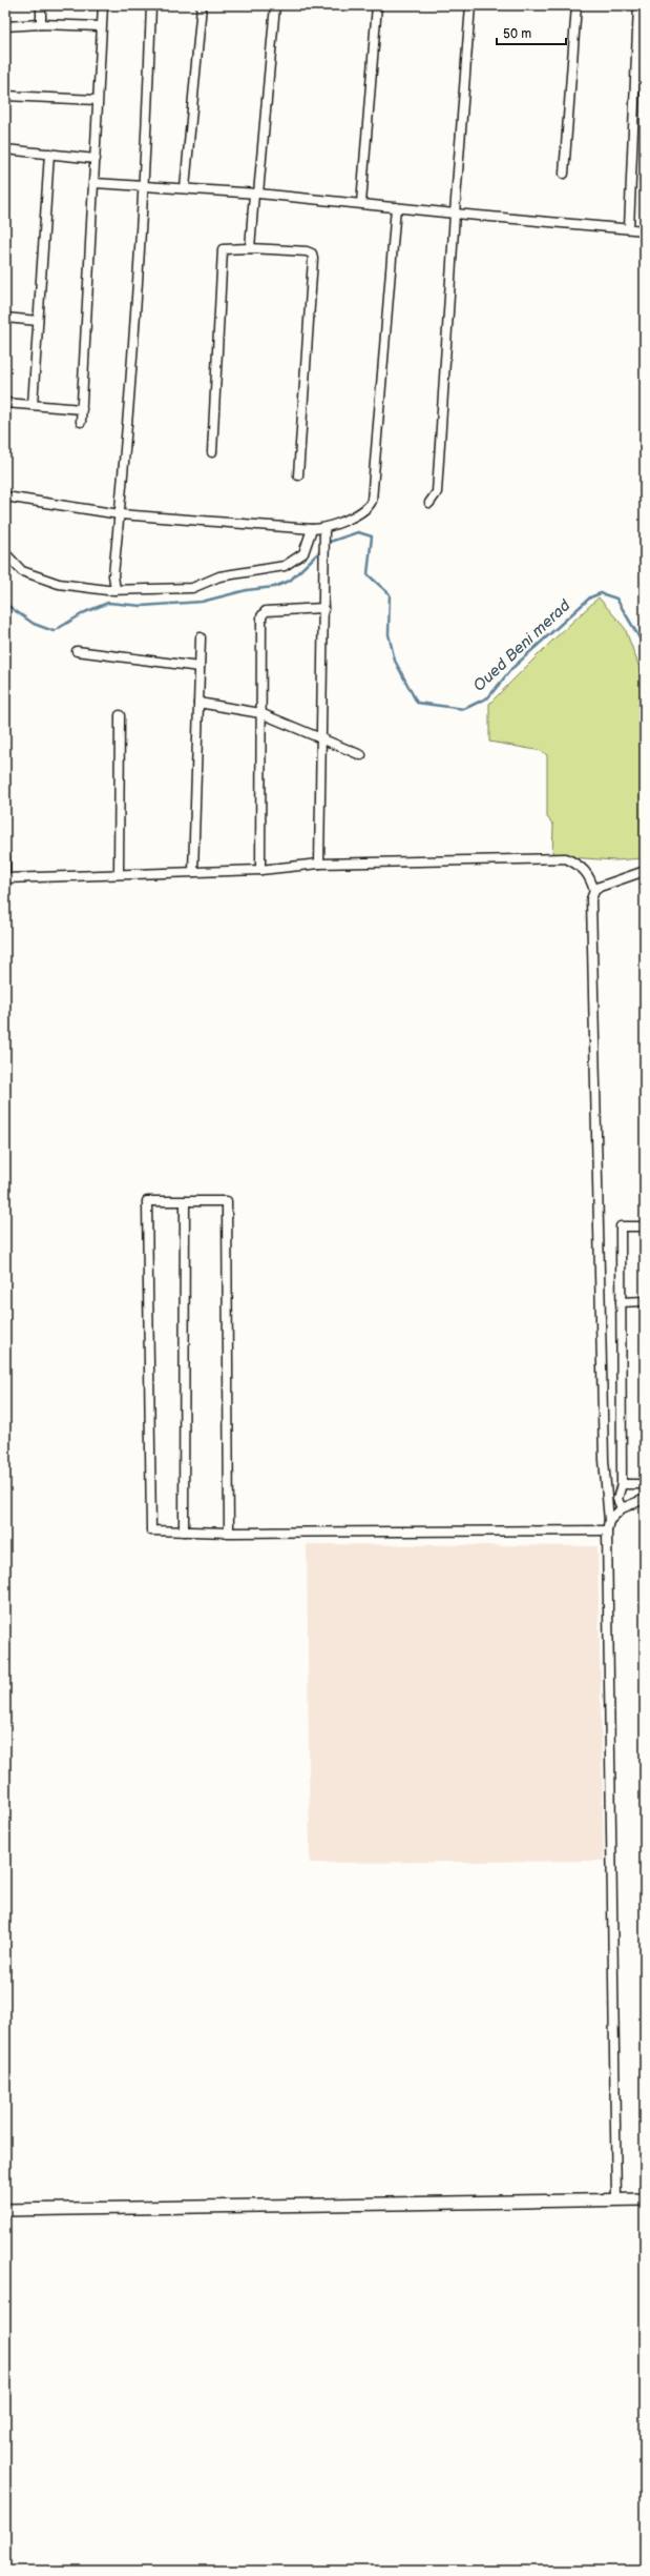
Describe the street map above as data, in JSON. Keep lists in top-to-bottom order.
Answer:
{
  "water": ["Oued Beni merad"],
  "scale_bar": "50 m"
}
